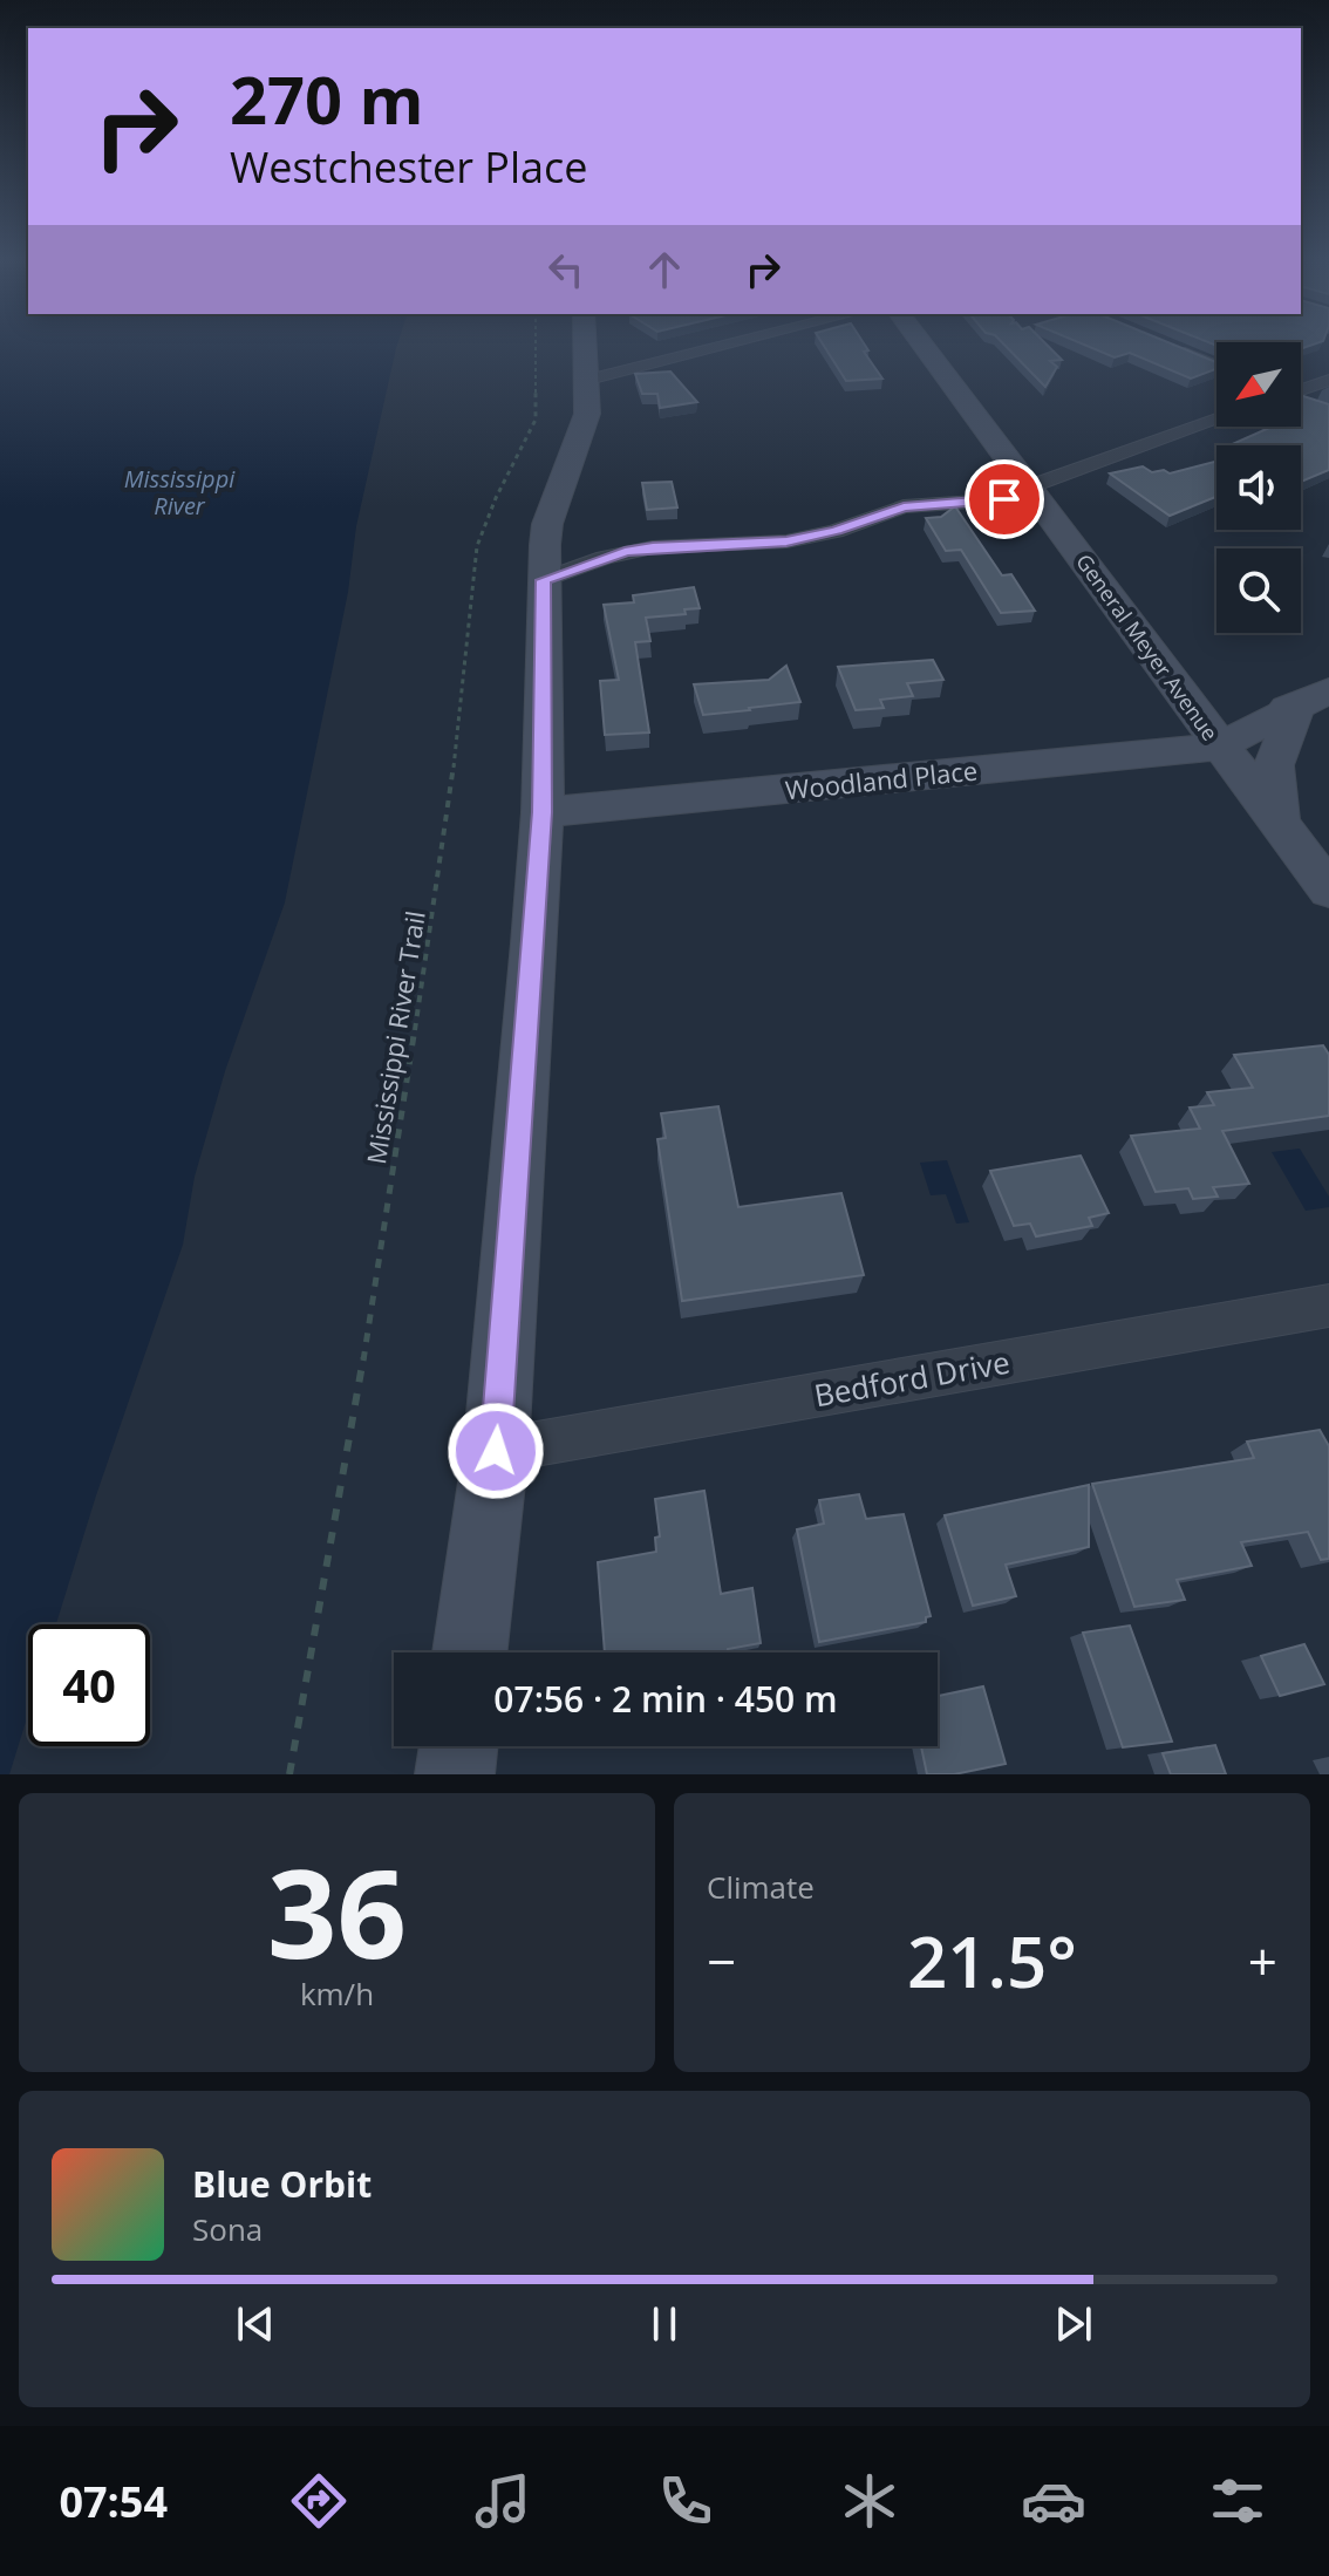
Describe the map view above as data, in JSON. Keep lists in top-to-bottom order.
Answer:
{
  "streets": {
    "street": ["General Meyer Avenue", "Woodland Place", "Bedford Drive"],
    "path": ["Mississippi River Trail"]
  },
  "crossings": [
    ["General Meyer Avenue", "Woodland Place"]
  ],
  "water": ["Mississippi River"],
  "north": "bottom left",
  "page": {
    "turn": ["270 m", "Westchester Place"],
    "limit": "40",
    "trip": "07:56 · 2 min · 450 m",
    "tile": [
      ["36", "km/h"],
      "Climate"
    ],
    "heat": ["−", "21.5°", "+"],
    "song": ["Blue Orbit", "Sona"],
    "tabs": "07:54"
  }
}
